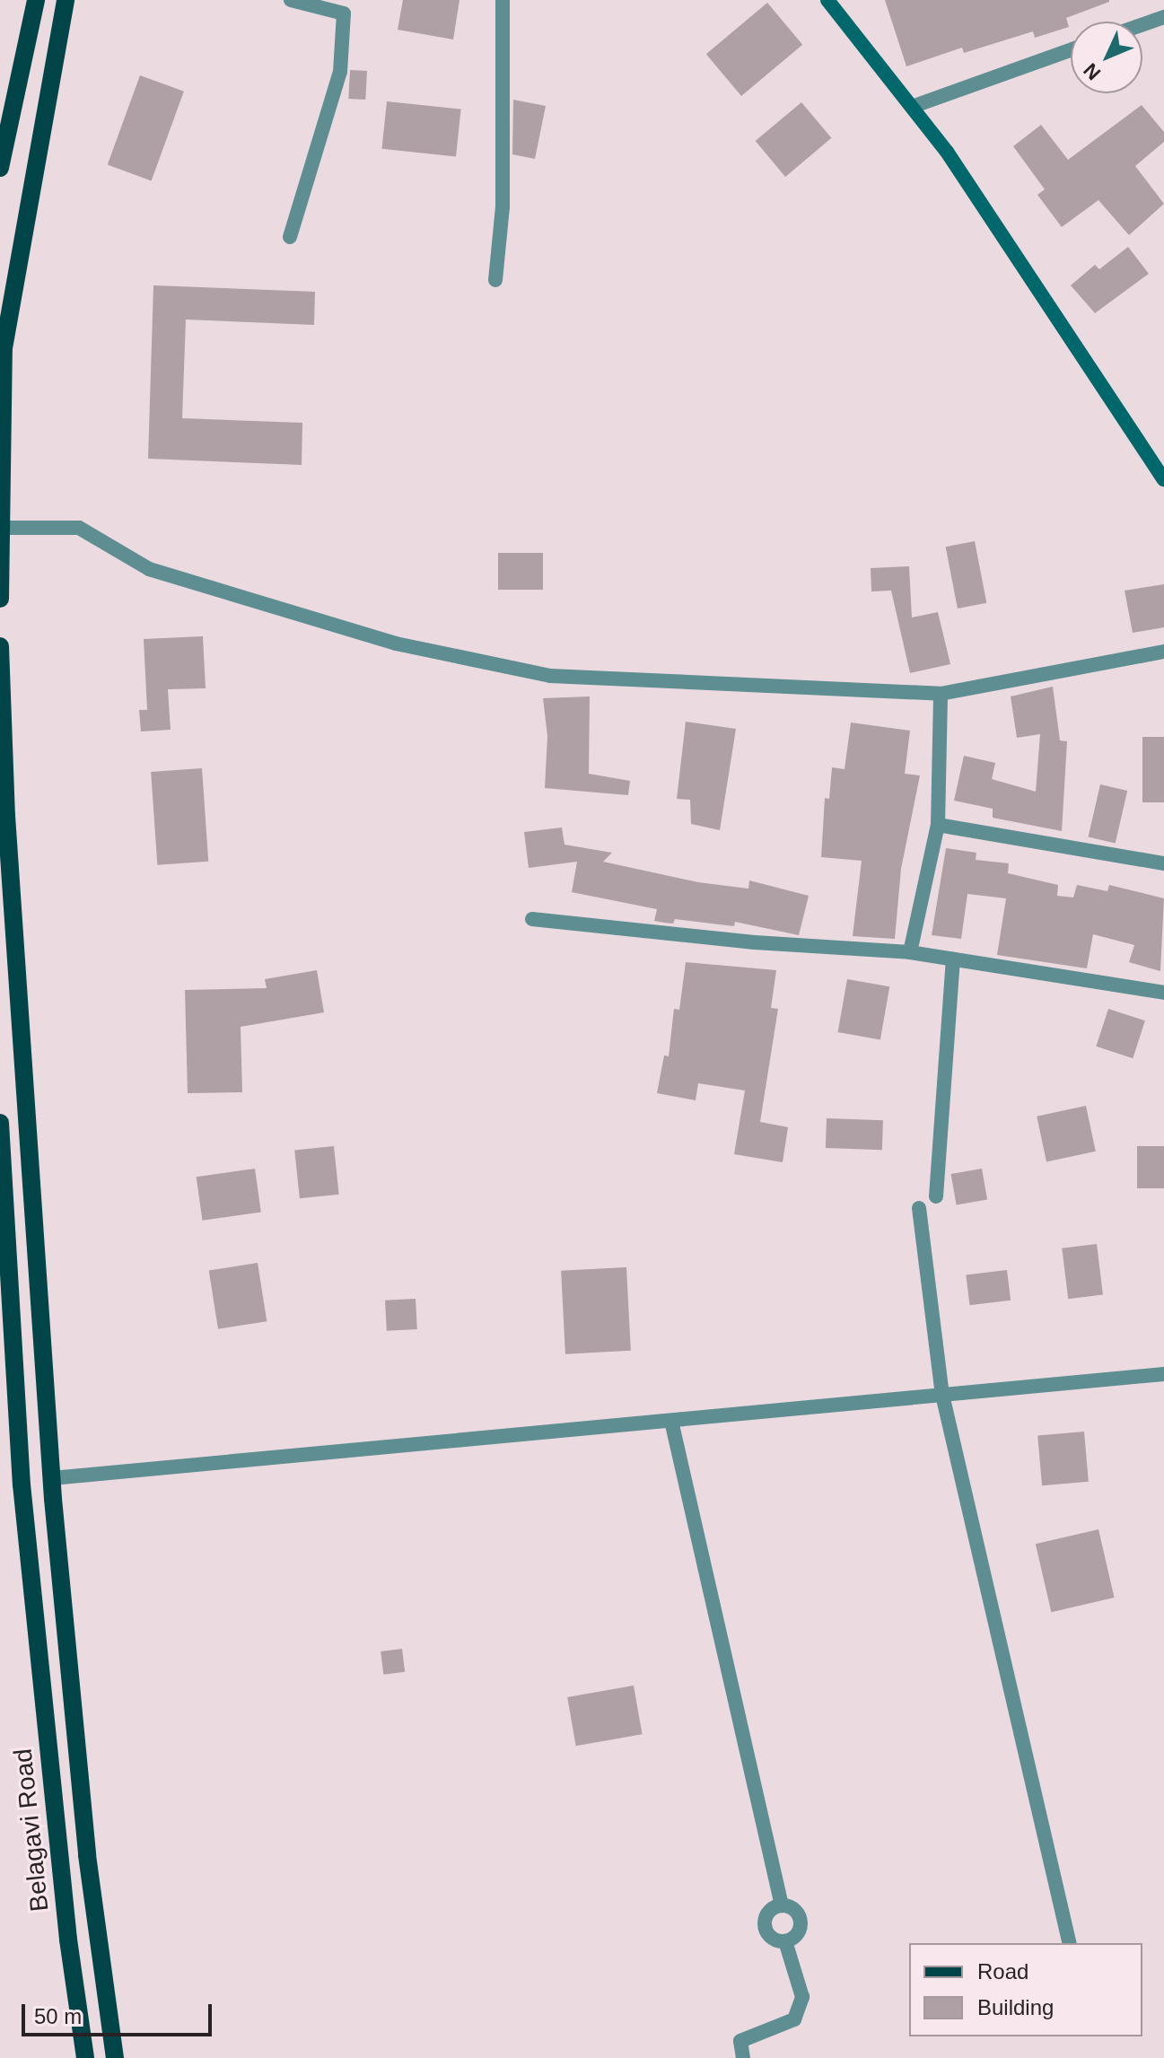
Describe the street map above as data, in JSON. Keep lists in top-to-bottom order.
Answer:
{
  "streets": {
    "main road": ["Belagavi Road"]
  },
  "legend": ["Road", "Building"],
  "scale_bar": "50 m",
  "north": "bottom left"
}
